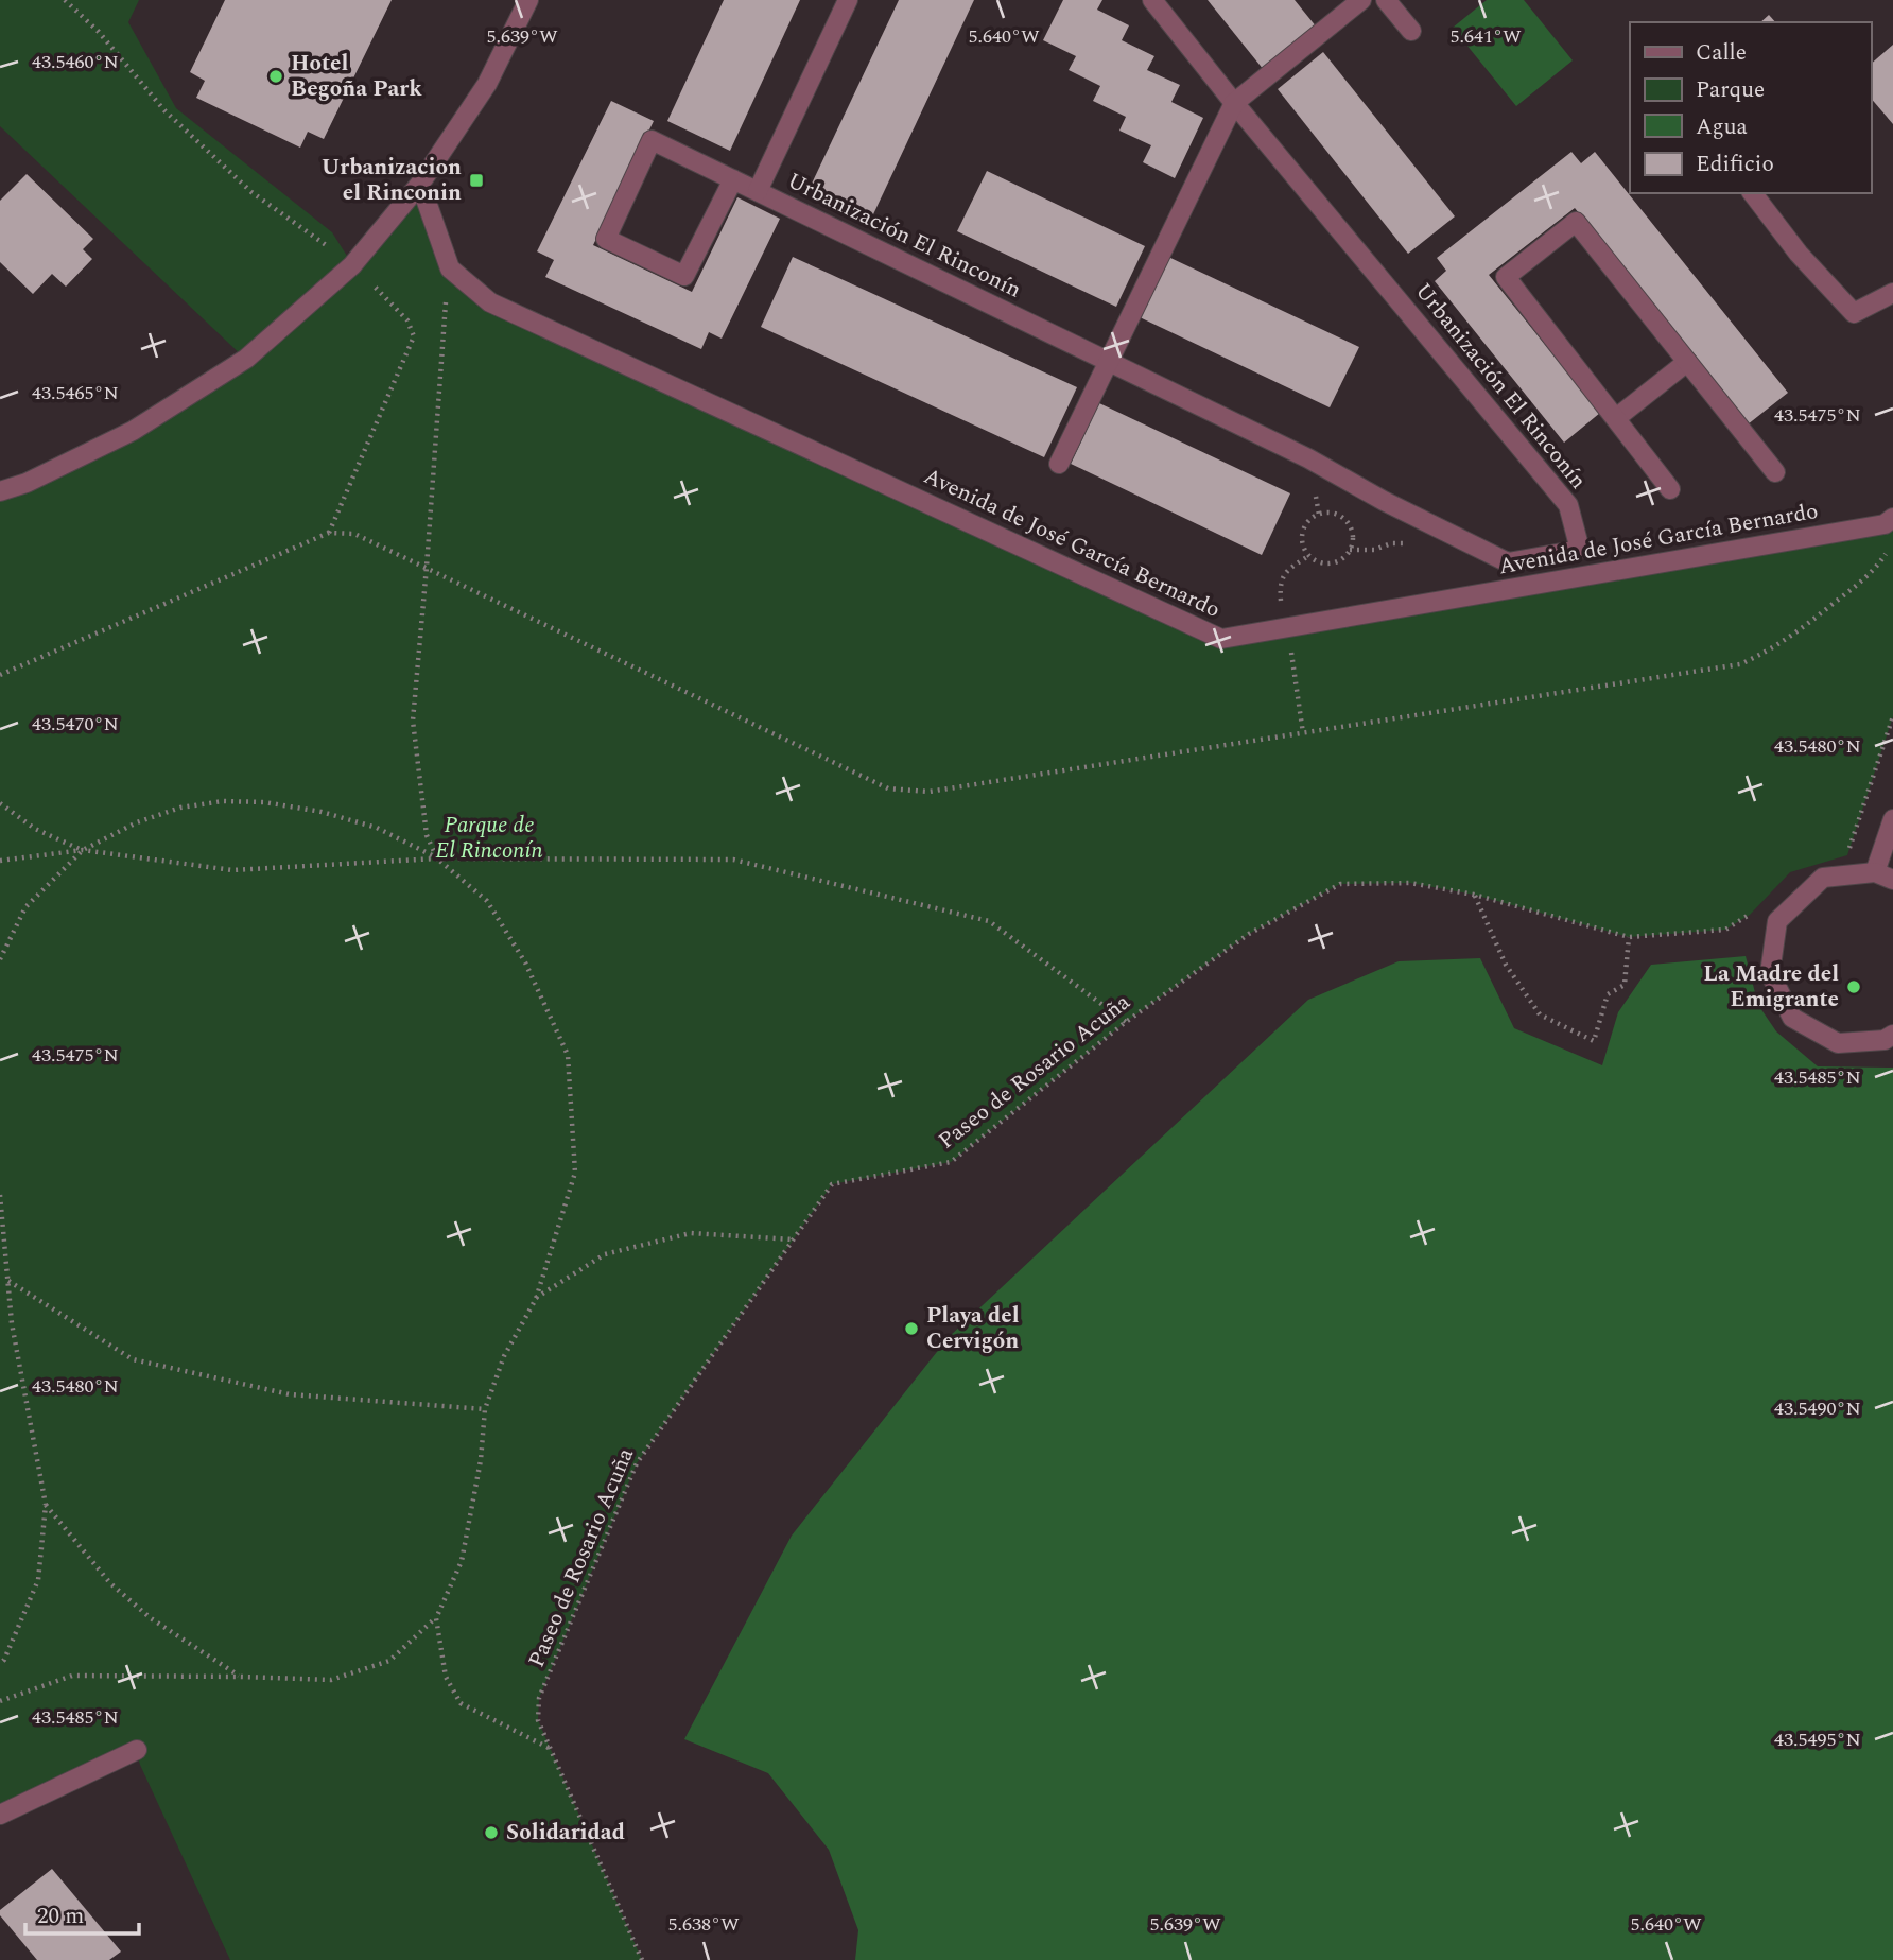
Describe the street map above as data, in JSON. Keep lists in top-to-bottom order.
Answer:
{
  "streets": {
    "street": ["Urbanización El Rinconín", "Avenida de José García Bernardo"],
    "path": ["Paseo de Rosario Acuña"]
  },
  "parks": ["Parque de El Rinconín"],
  "places": {
    "other": [
      "Hotel Begoña Park",
      "La Madre del Emigrante",
      "Playa del Cervigón",
      "Solidaridad"
    ],
    "transit": ["Urbanizacion el Rinconin"]
  },
  "legend": [
    "Calle",
    "Parque",
    "Agua",
    "Edificio"
  ],
  "scale_bar": "20 m",
  "coordinates": [
    "5.639°W",
    "5.640°W",
    "5.641°W",
    "43.5460°N",
    "43.5465°N",
    "43.5475°N",
    "43.5470°N",
    "43.5480°N",
    "43.5485°N",
    "43.5490°N",
    "43.5495°N",
    "5.638°W"
  ]
}
